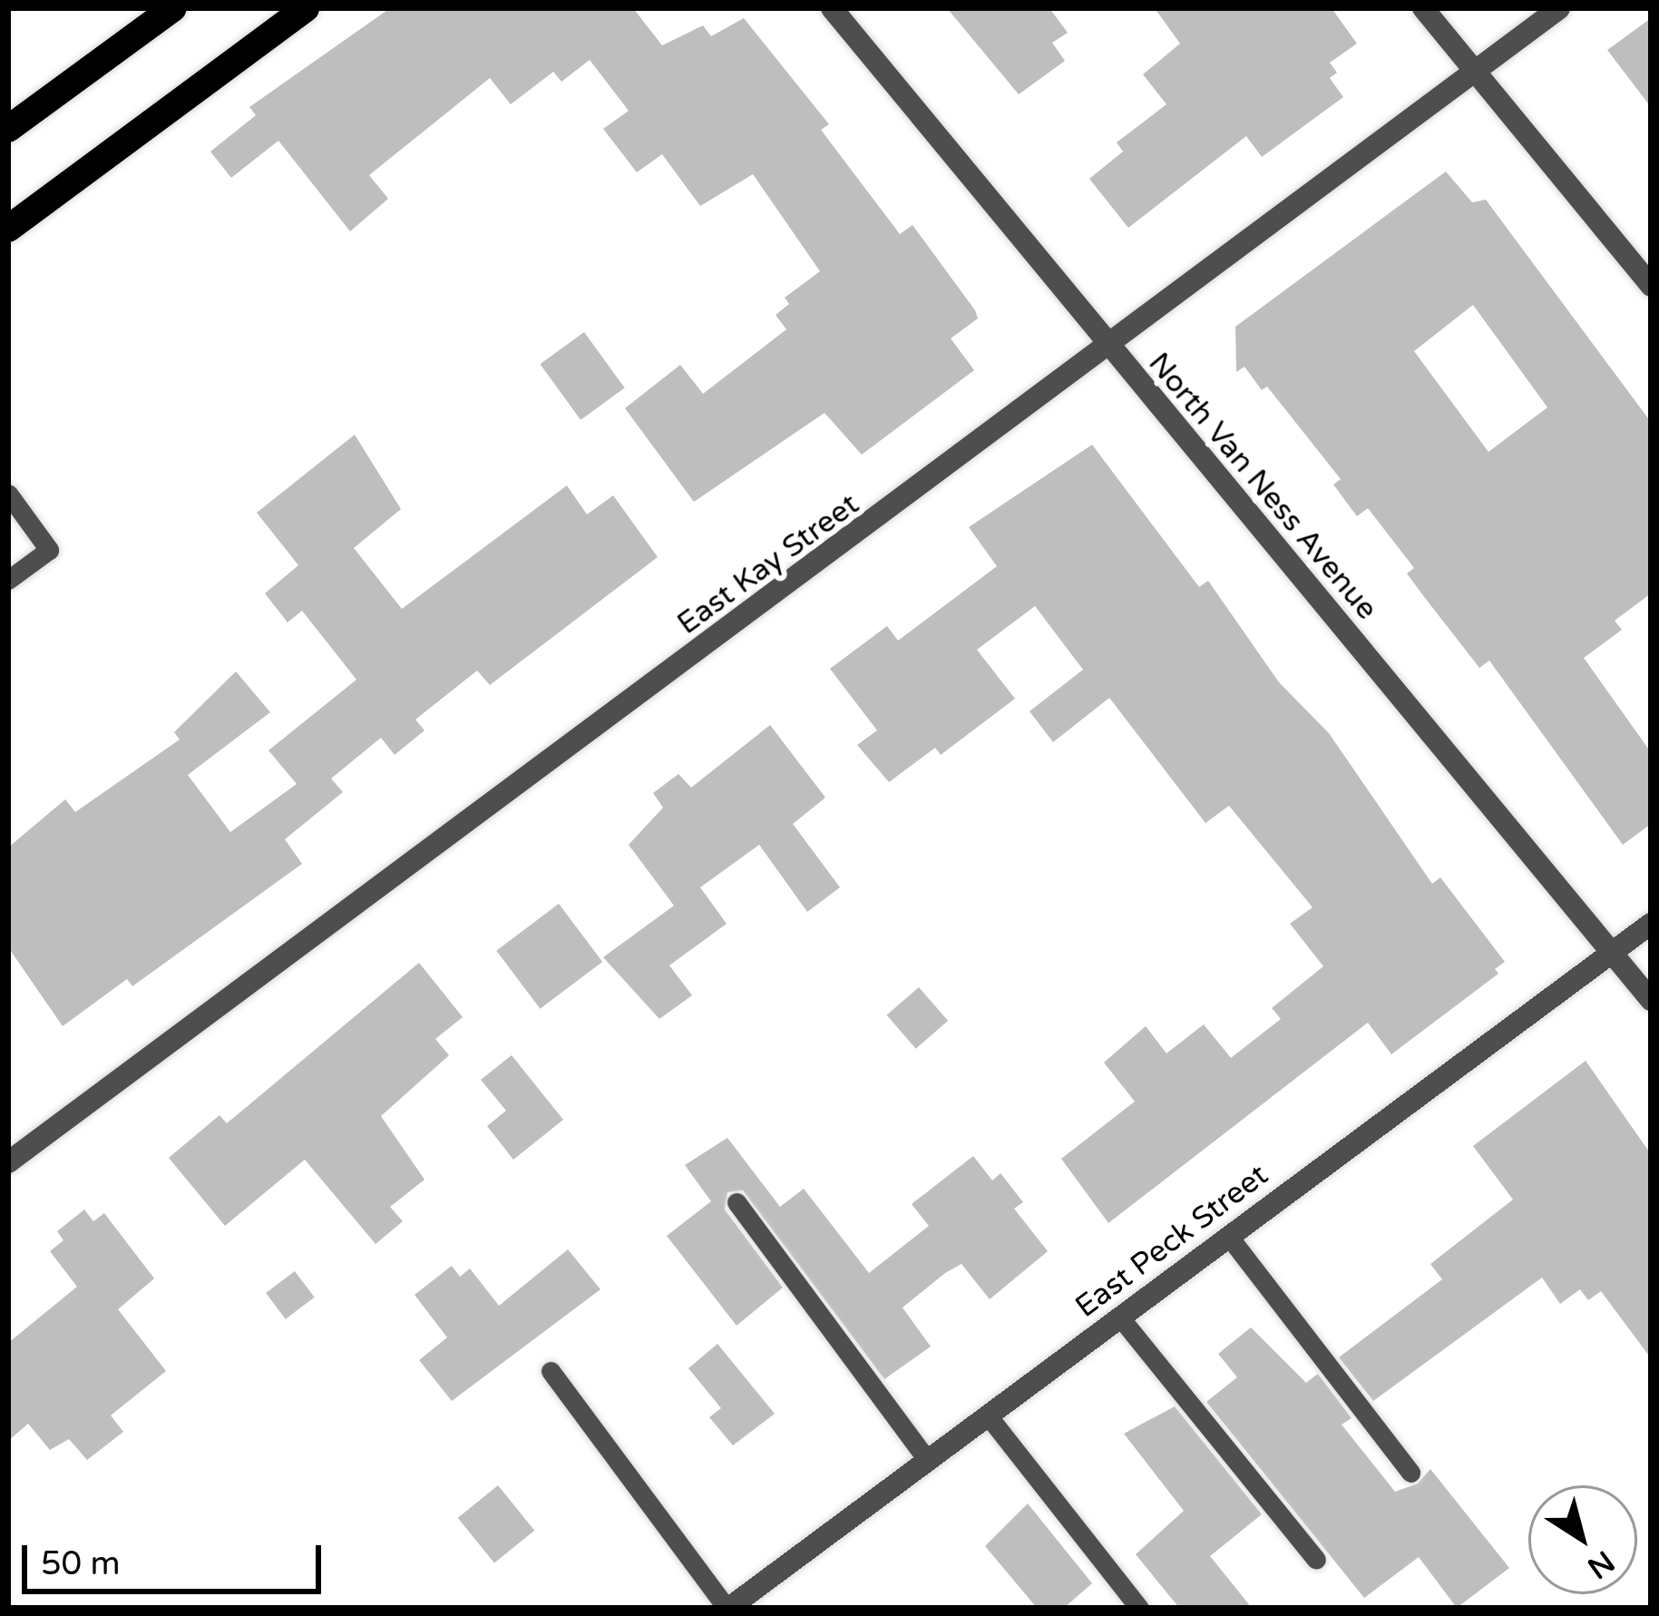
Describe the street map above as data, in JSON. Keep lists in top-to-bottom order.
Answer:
{
  "streets": {
    "street": ["North Van Ness Avenue", "East Kay Street", "East Peck Street"]
  },
  "crossings": [
    ["North Van Ness Avenue", "East Kay Street"],
    ["North Van Ness Avenue", "East Peck Street"]
  ],
  "scale_bar": "50 m",
  "north": "bottom right"
}
